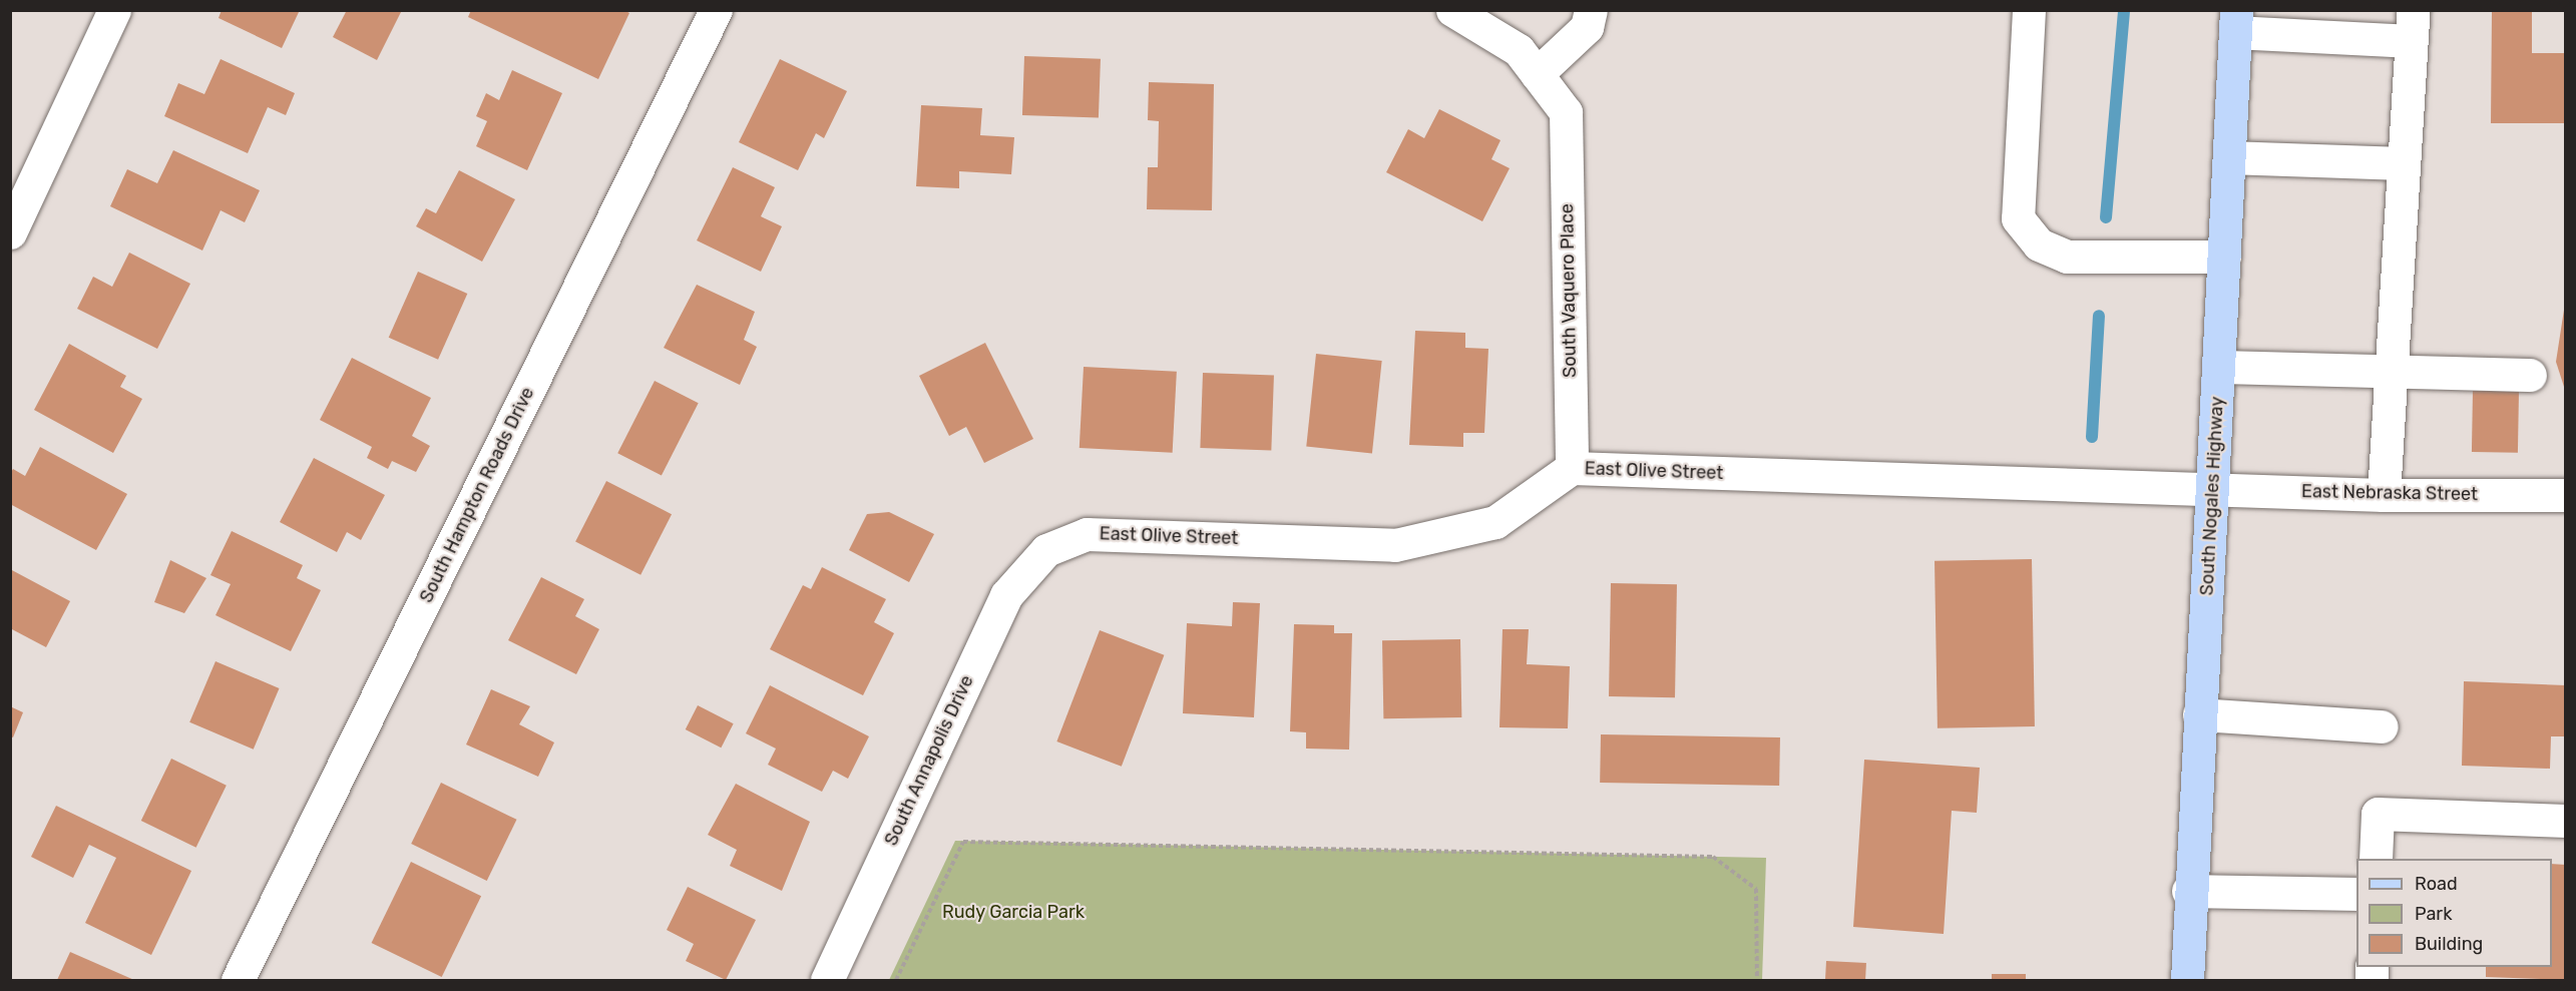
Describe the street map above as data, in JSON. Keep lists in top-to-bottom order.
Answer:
{
  "streets": {
    "main road": ["South Nogales Highway"],
    "street": [
      "South Vaquero Place",
      "East Olive Street",
      "East Nebraska Street",
      "South Hampton Roads Drive",
      "South Annapolis Drive"
    ]
  },
  "crossings": [
    ["South Vaquero Place", "East Olive Street"],
    ["East Olive Street", "East Nebraska Street"],
    ["East Olive Street", "South Nogales Highway"],
    ["East Olive Street", "South Annapolis Drive"],
    ["East Nebraska Street", "South Nogales Highway"]
  ],
  "parks": ["Rudy Garcia Park"],
  "legend": ["Road", "Park", "Building"]
}
